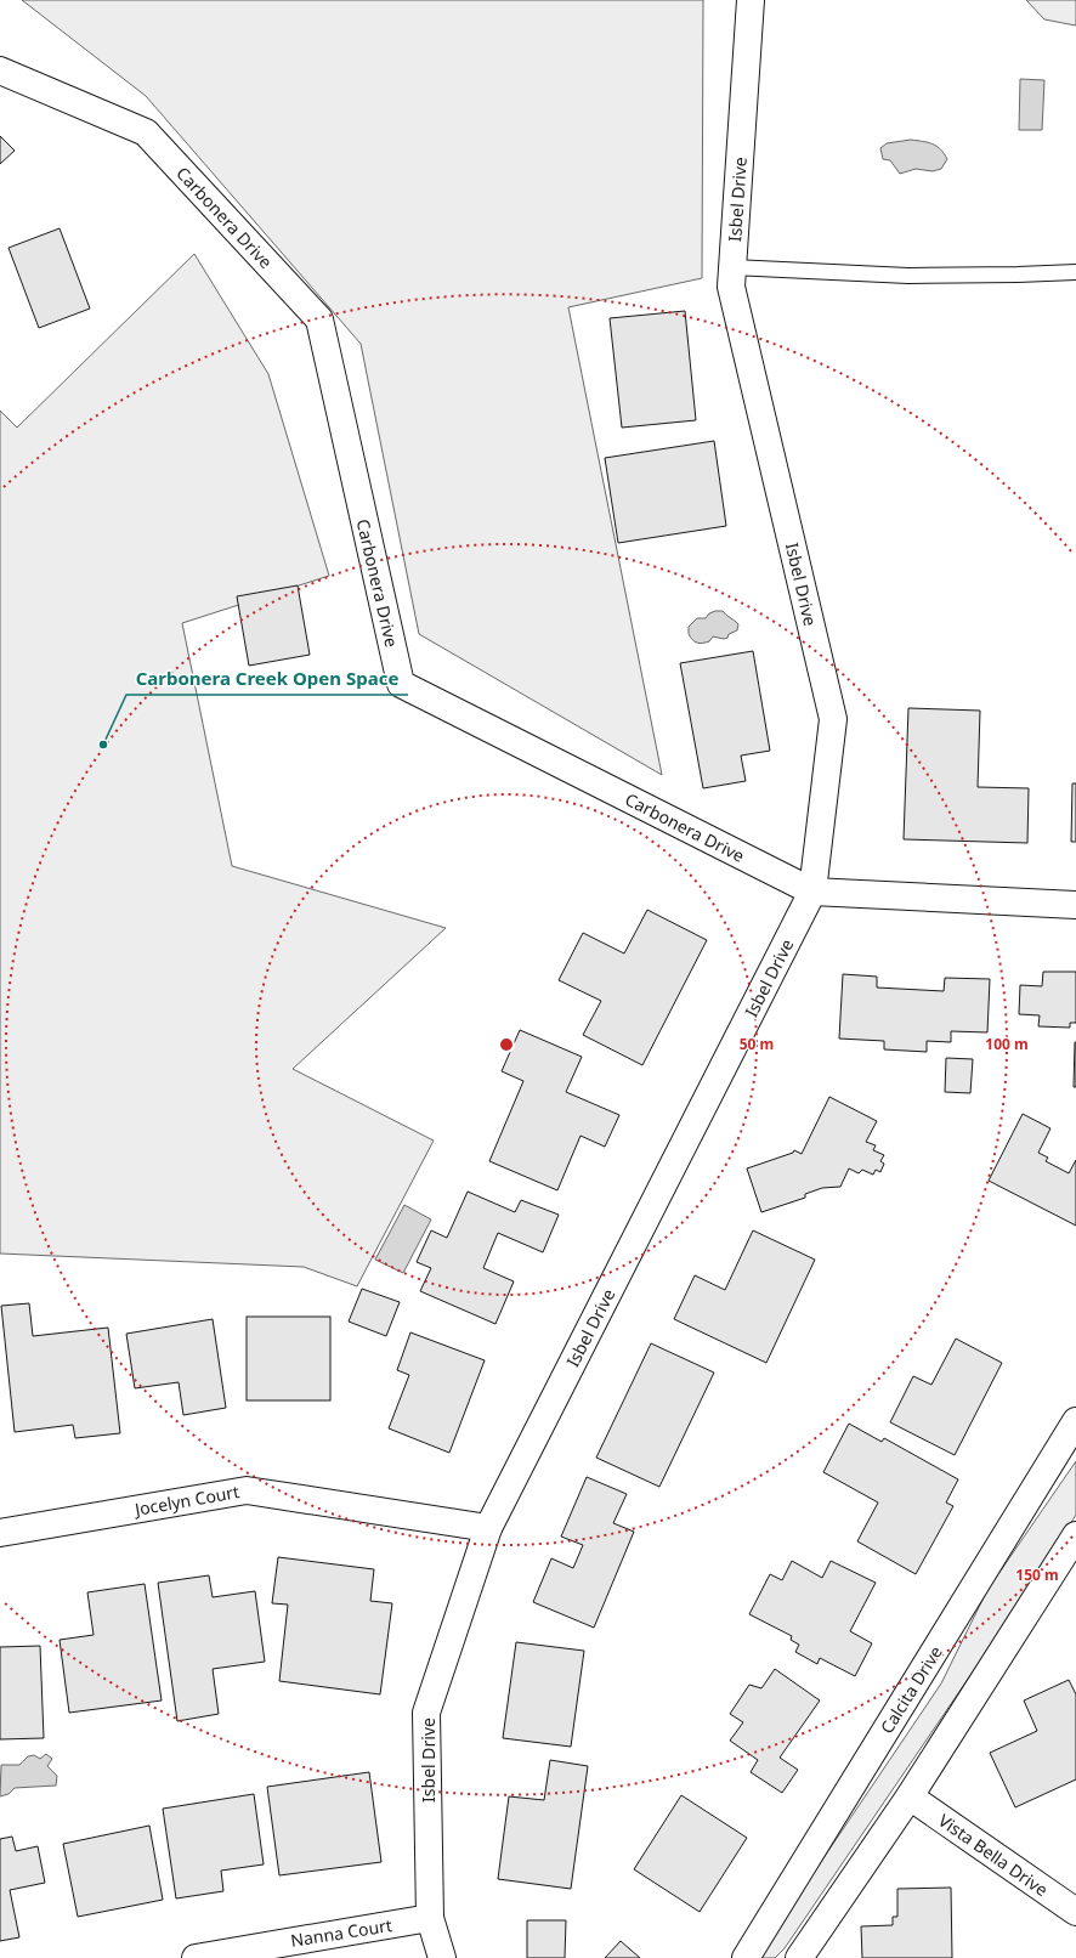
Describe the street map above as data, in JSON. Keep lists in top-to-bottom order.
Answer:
{
  "streets": {
    "street": [
      "Isbel Drive",
      "Carbonera Drive",
      "Jocelyn Court",
      "Calcita Drive",
      "Vista Bella Drive",
      "Nanna Court"
    ]
  },
  "crossings": [
    ["Isbel Drive", "Carbonera Drive"],
    ["Isbel Drive", "Jocelyn Court"],
    ["Isbel Drive", "Nanna Court"]
  ],
  "places": ["Carbonera Creek Open Space"],
  "rings": ["50 m", "100 m", "150 m"]
}
